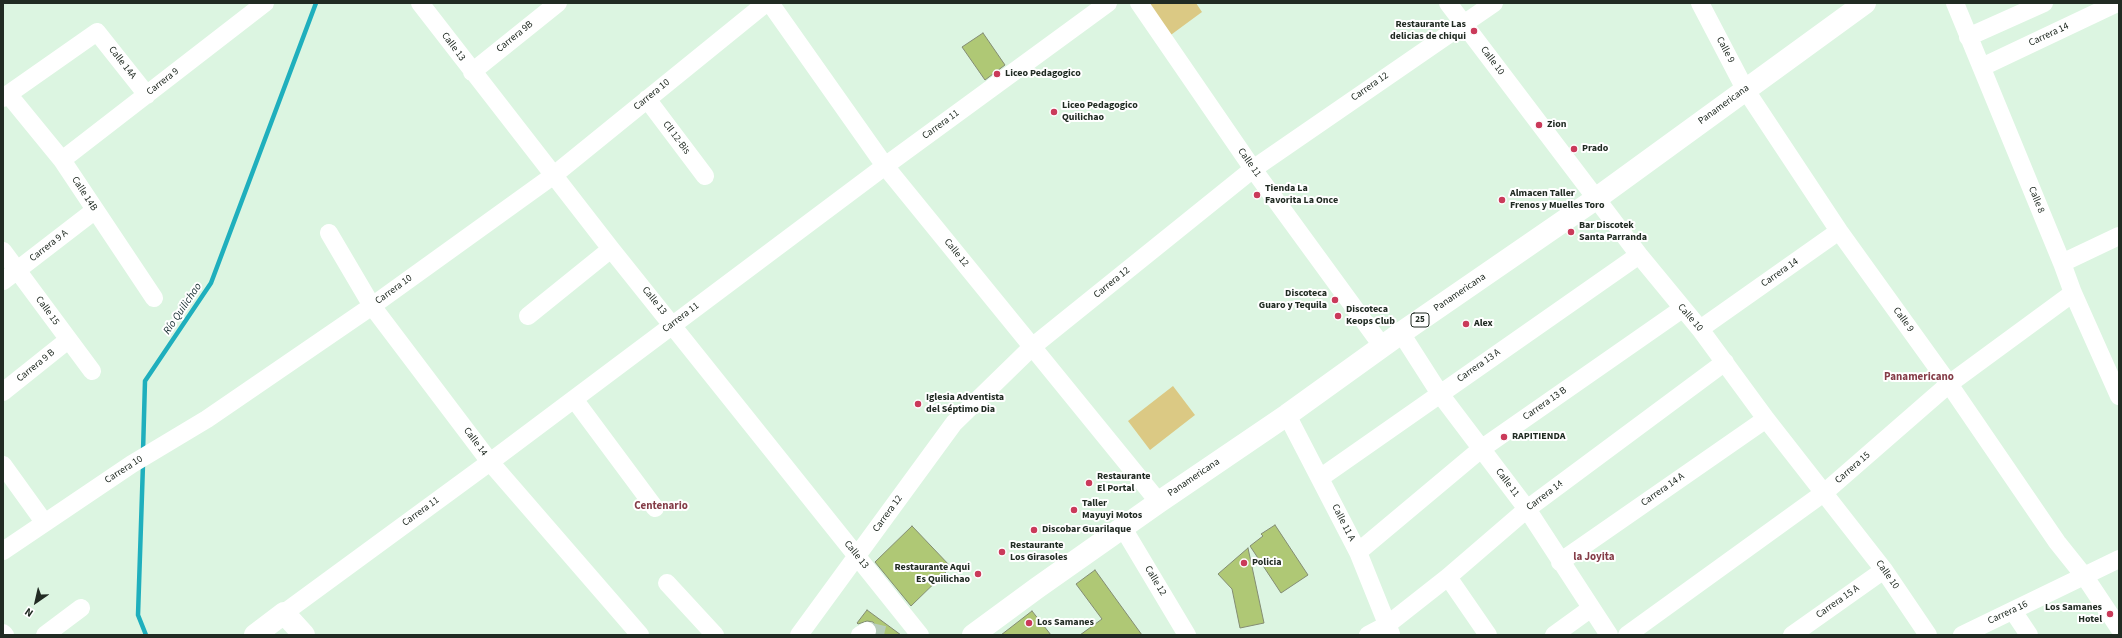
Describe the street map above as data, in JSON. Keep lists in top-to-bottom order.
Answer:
{
  "streets": {
    "main road": ["Panamericana", "Carrera 11", "25"],
    "street": [
      "Carrera 14",
      "Carrera 9B",
      "Calle 13",
      "Calle 9",
      "Calle 10",
      "Calle 14A",
      "Carrera 9",
      "Carrera 12",
      "Carrera 10",
      "Cll 12-Bis",
      "Calle 11",
      "Calle 14B",
      "Calle 8",
      "Carrera 9 A",
      "Calle 12",
      "Calle 15",
      "Carrera 9 B",
      "Carrera 13 A",
      "Carrera 13 B",
      "Calle 14",
      "Carrera 15",
      "Carrera 14 A",
      "Calle 11 A",
      "Carrera 15 A",
      "Carrera 16"
    ]
  },
  "crossings": [
    ["Carrera 14", "Calle 9"],
    ["Carrera 14", "Calle 10"],
    ["Carrera 14", "Calle 11"],
    ["Carrera 14", "Calle 8"],
    ["Carrera 14", "Calle 11 A"],
    ["Carrera 9B", "Calle 13"],
    ["Calle 13", "Carrera 12"],
    ["Calle 13", "Carrera 10"],
    ["Calle 13", "Carrera 11"],
    ["Calle 9", "Panamericana"],
    ["Calle 9", "Carrera 15"],
    ["Calle 9", "Carrera 16"],
    ["Calle 10", "Carrera 12"],
    ["Calle 10", "Panamericana"],
    ["Calle 10", "Carrera 13 A"],
    ["Calle 10", "Carrera 13 B"],
    ["Calle 10", "Carrera 15"],
    ["Calle 10", "Carrera 14 A"],
    ["Calle 10", "Carrera 15 A"],
    ["Calle 14A", "Carrera 9"],
    ["Calle 14A", "Calle 14B"],
    ["Carrera 9", "Calle 14B"],
    ["Carrera 12", "Calle 11"],
    ["Carrera 12", "Calle 12"],
    ["Carrera 10", "Cll 12-Bis"],
    ["Carrera 10", "Calle 14"],
    ["Panamericana", "Calle 11"],
    ["Panamericana", "Calle 12"],
    ["Panamericana", "Calle 11 A"],
    ["Carrera 11", "Calle 12"],
    ["Carrera 11", "Calle 14"],
    ["Calle 11", "Carrera 13 A"],
    ["Calle 11", "Carrera 13 B"],
    ["Calle 11", "Carrera 14 A"],
    ["Calle 14B", "Carrera 9 A"],
    ["Calle 8", "Carrera 15"],
    ["Carrera 9 A", "Calle 15"],
    ["Calle 15", "Carrera 9 B"],
    ["Carrera 13 A", "Calle 11 A"],
    ["Carrera 13 B", "Calle 11 A"]
  ],
  "districts": ["Panamericano", "Centenario", "la Joyita"],
  "water": ["Río Quilichao"],
  "places": [
    "Restaurante Las delicias de chiqui",
    "Liceo Pedagogico",
    "Liceo Pedagogico Quilichao",
    "Zion",
    "Prado",
    "Tienda La Favorita La Once",
    "Almacen Taller Frenos y Muelles Toro",
    "Bar Discotek Santa Parranda",
    "Discoteca Guaro y Tequila",
    "Discoteca Keops Club",
    "Alex",
    "Iglesia Adventista del Séptimo Dia",
    "RAPITIENDA",
    "Restaurante El Portal",
    "Taller Mayuyi Motos",
    "Discobar Guarilaque",
    "Restaurante Los Girasoles",
    "Policia",
    "Restaurante Aqui Es Quilichao",
    "Los Samanes Hotel",
    "Los Samanes"
  ],
  "north": "bottom left"
}
